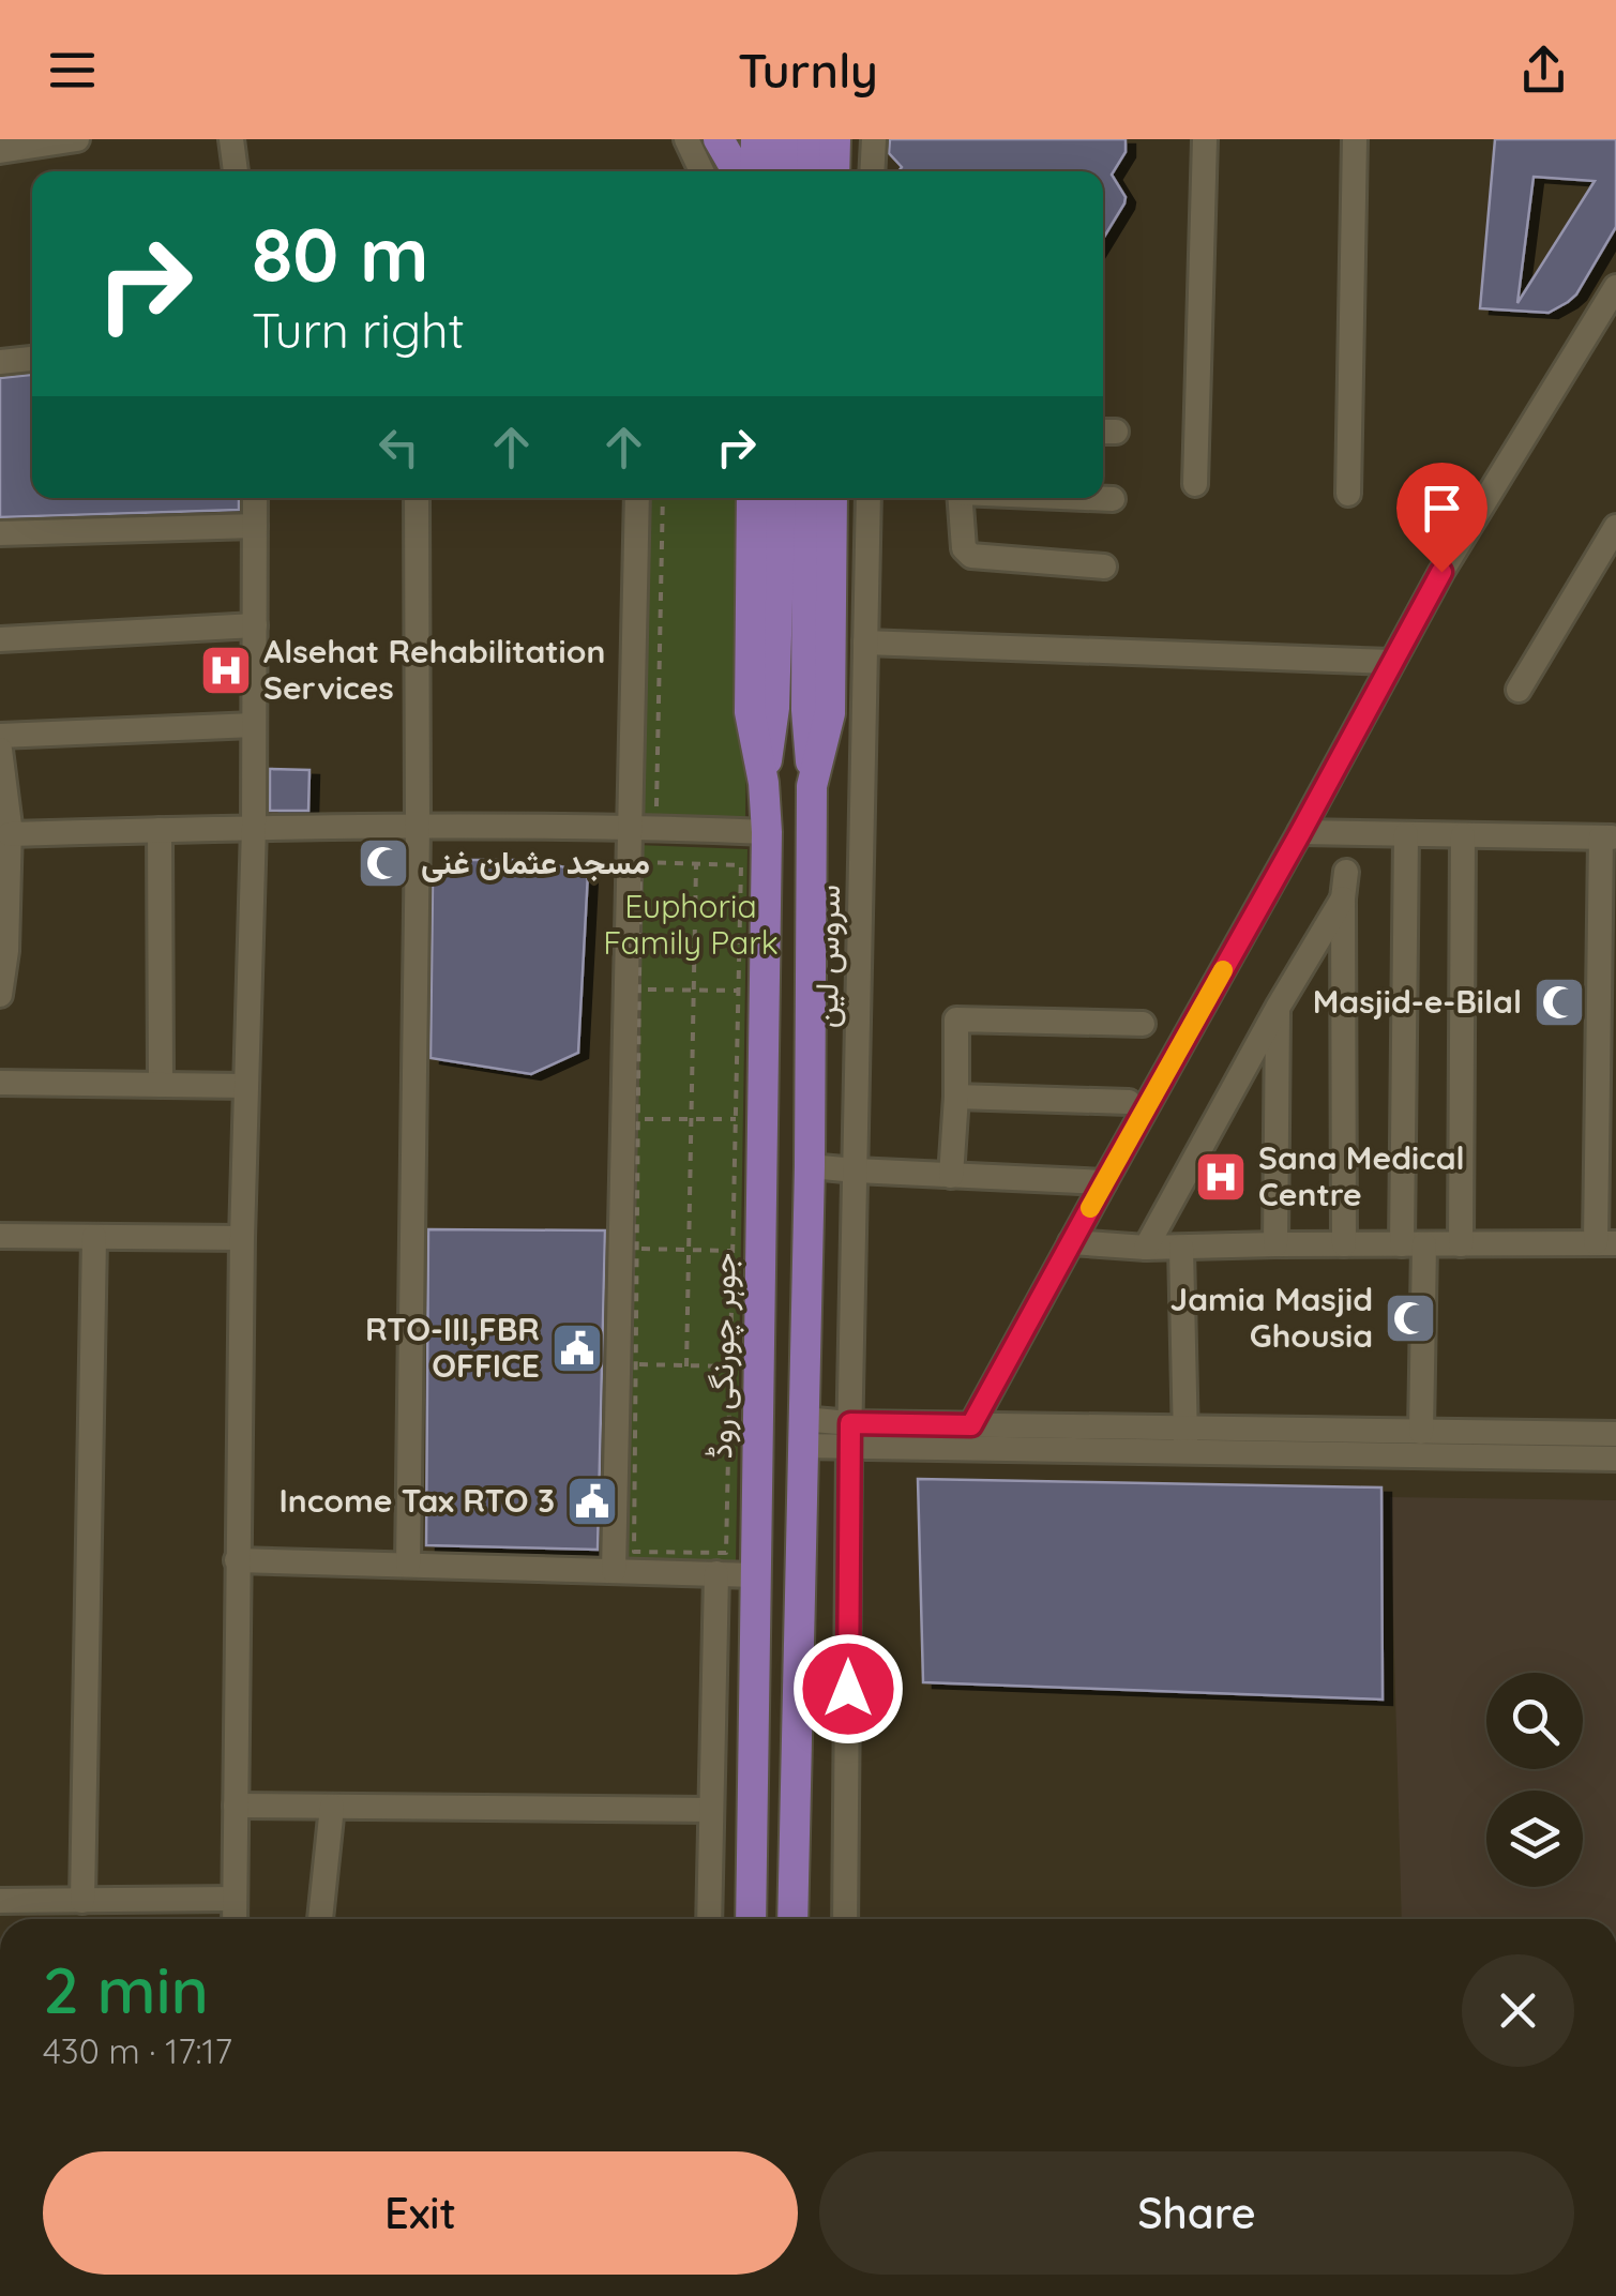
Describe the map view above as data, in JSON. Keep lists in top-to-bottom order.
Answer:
{
  "streets": {
    "main road": ["جوہر چورنگی روڈ"],
    "street": ["سروس لین"]
  },
  "parks": ["Euphoria Family Park"],
  "places": {
    "hospital": ["Alsehat Rehabilitation Services", "Sana Medical Centre"],
    "mosque": ["مسجد عثمان غنی", "Masjid-e-Bilal", "Jamia Masjid Ghousia"],
    "public building": ["RTO-III,FBR OFFICE", "Income Tax RTO 3"]
  },
  "page": {
    "header": "Turnly",
    "turn": ["80 m", "Turn right"],
    "heading": ["2 min", "430 m · 17:17"],
    "buttons": ["Exit", "Share"]
  }
}
